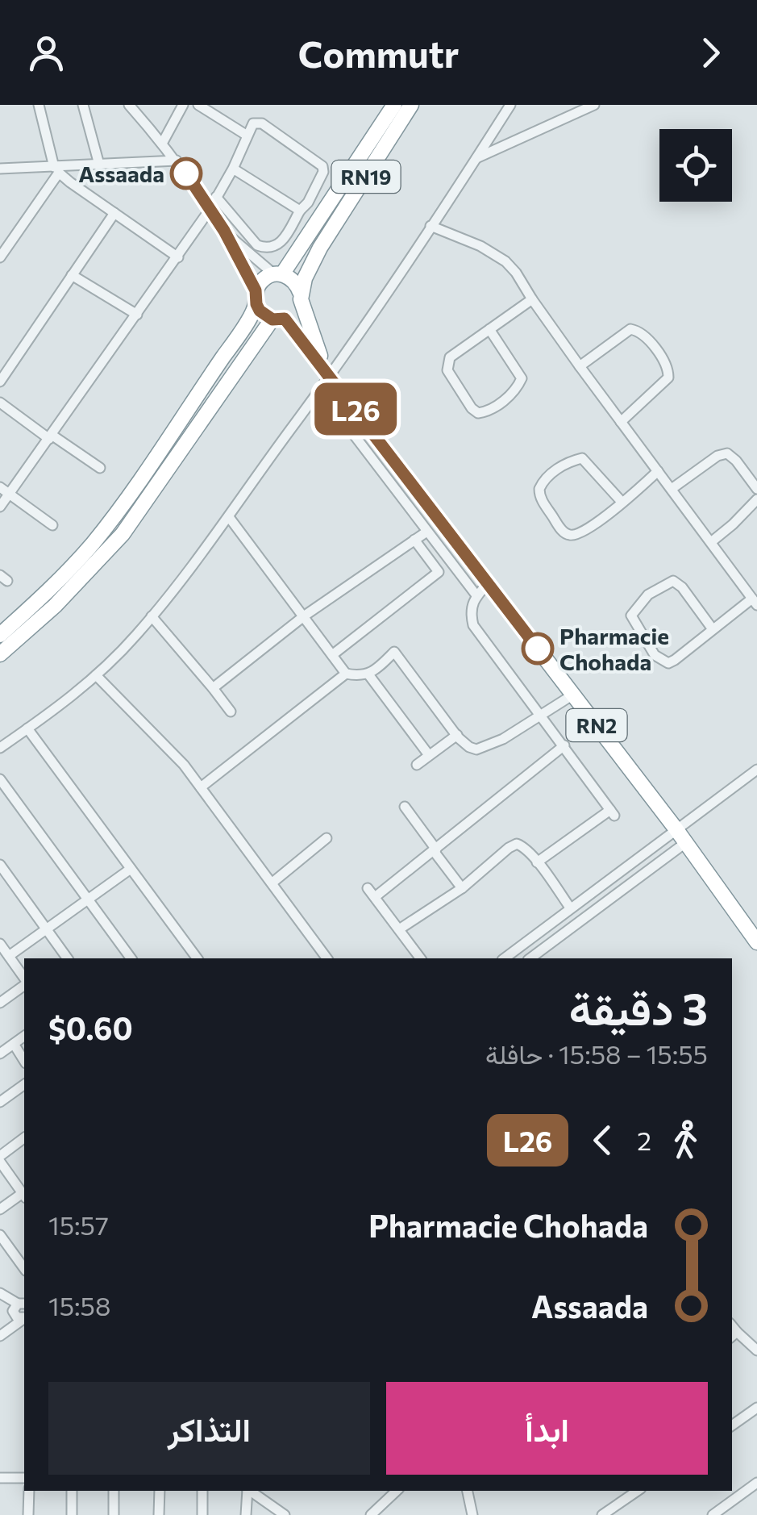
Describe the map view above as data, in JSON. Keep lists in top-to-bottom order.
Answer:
{
  "streets": {
    "highway": ["RN19", "RN2"]
  },
  "crossings": [
    ["RN19", "RN2"]
  ],
  "places": ["Assaada", "Pharmacie Chohada"],
  "lines": ["bus line L26"],
  "page": {
    "header": "Commutr",
    "on_map": "L26",
    "heading": ["3 دقيقة", "15:55 – 15:58 · حافلة", "$0.60"],
    "legs": ["2", "L26"],
    "list": [
      {
        "name": "Pharmacie Chohada",
        "value": "15:57"
      },
      {
        "name": "Assaada",
        "value": "15:58"
      }
    ],
    "buttons": ["ابدأ", "التذاكر"]
  }
}
